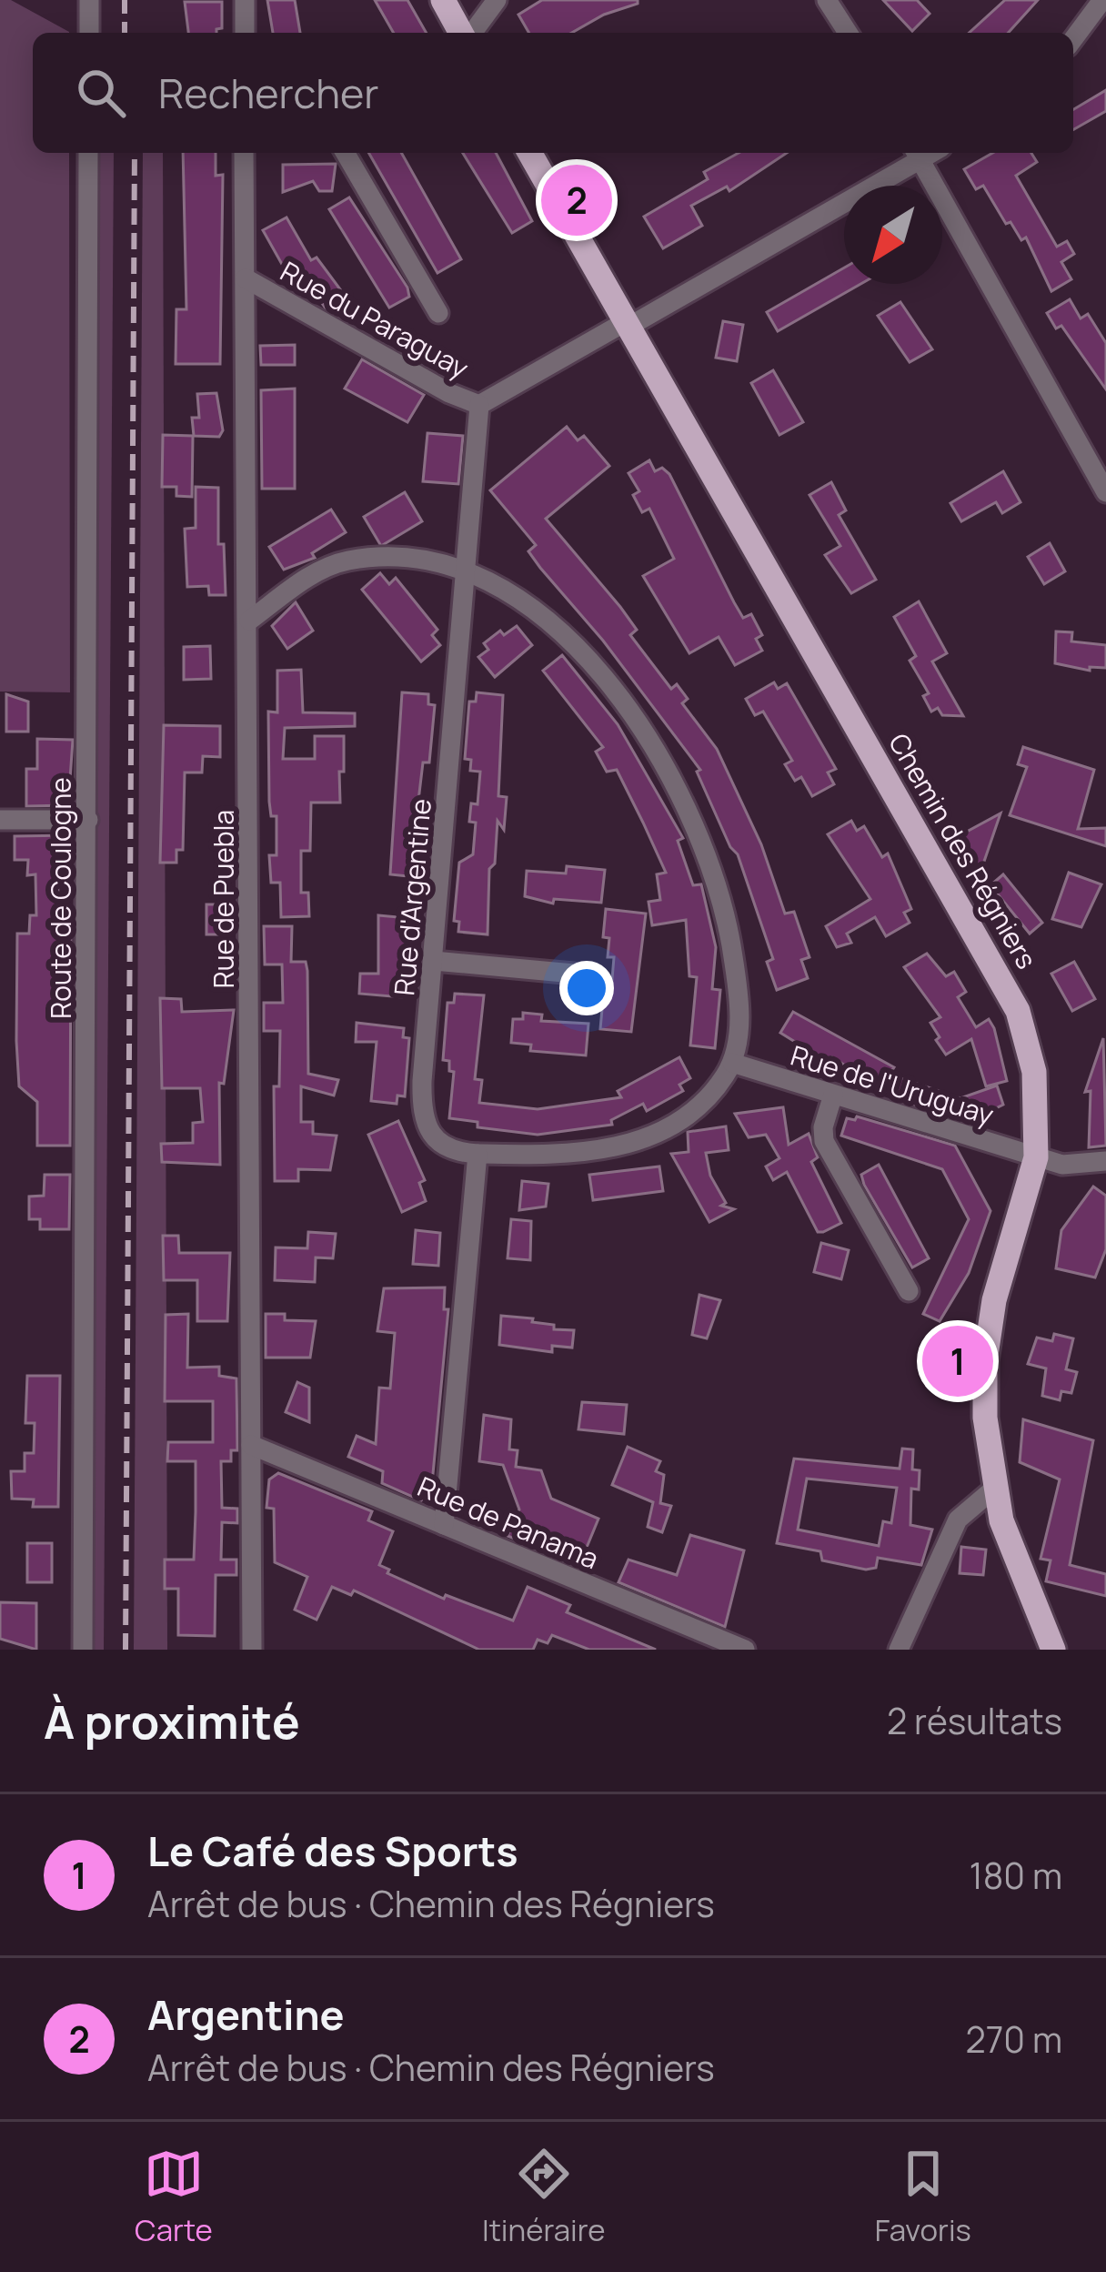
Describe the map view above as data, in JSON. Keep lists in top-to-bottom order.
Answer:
{
  "streets": {
    "main road": ["Chemin des Régniers"],
    "street": [
      "Rue du Paraguay",
      "Rue d'Argentine",
      "Route de Coulogne",
      "Rue de Puebla",
      "Rue de l'Uruguay",
      "Rue de Panama"
    ]
  },
  "crossings": [
    ["Rue du Paraguay", "Rue d'Argentine"],
    ["Rue du Paraguay", "Rue de Puebla"],
    ["Chemin des Régniers", "Rue de l'Uruguay"],
    ["Rue de Puebla", "Rue de Panama"]
  ],
  "north": "bottom left",
  "page": {
    "search": "Rechercher",
    "pins": ["2", "1"],
    "heading": ["À proximité", "2 résultats"],
    "list": [
      {
        "mark": "1",
        "name": "Le Café des Sports",
        "note": "Arrêt de bus · Chemin des Régniers",
        "value": "180 m"
      },
      {
        "mark": "2",
        "name": "Argentine",
        "note": "Arrêt de bus · Chemin des Régniers",
        "value": "270 m"
      }
    ],
    "nav": ["Carte", "Itinéraire", "Favoris"]
  }
}
